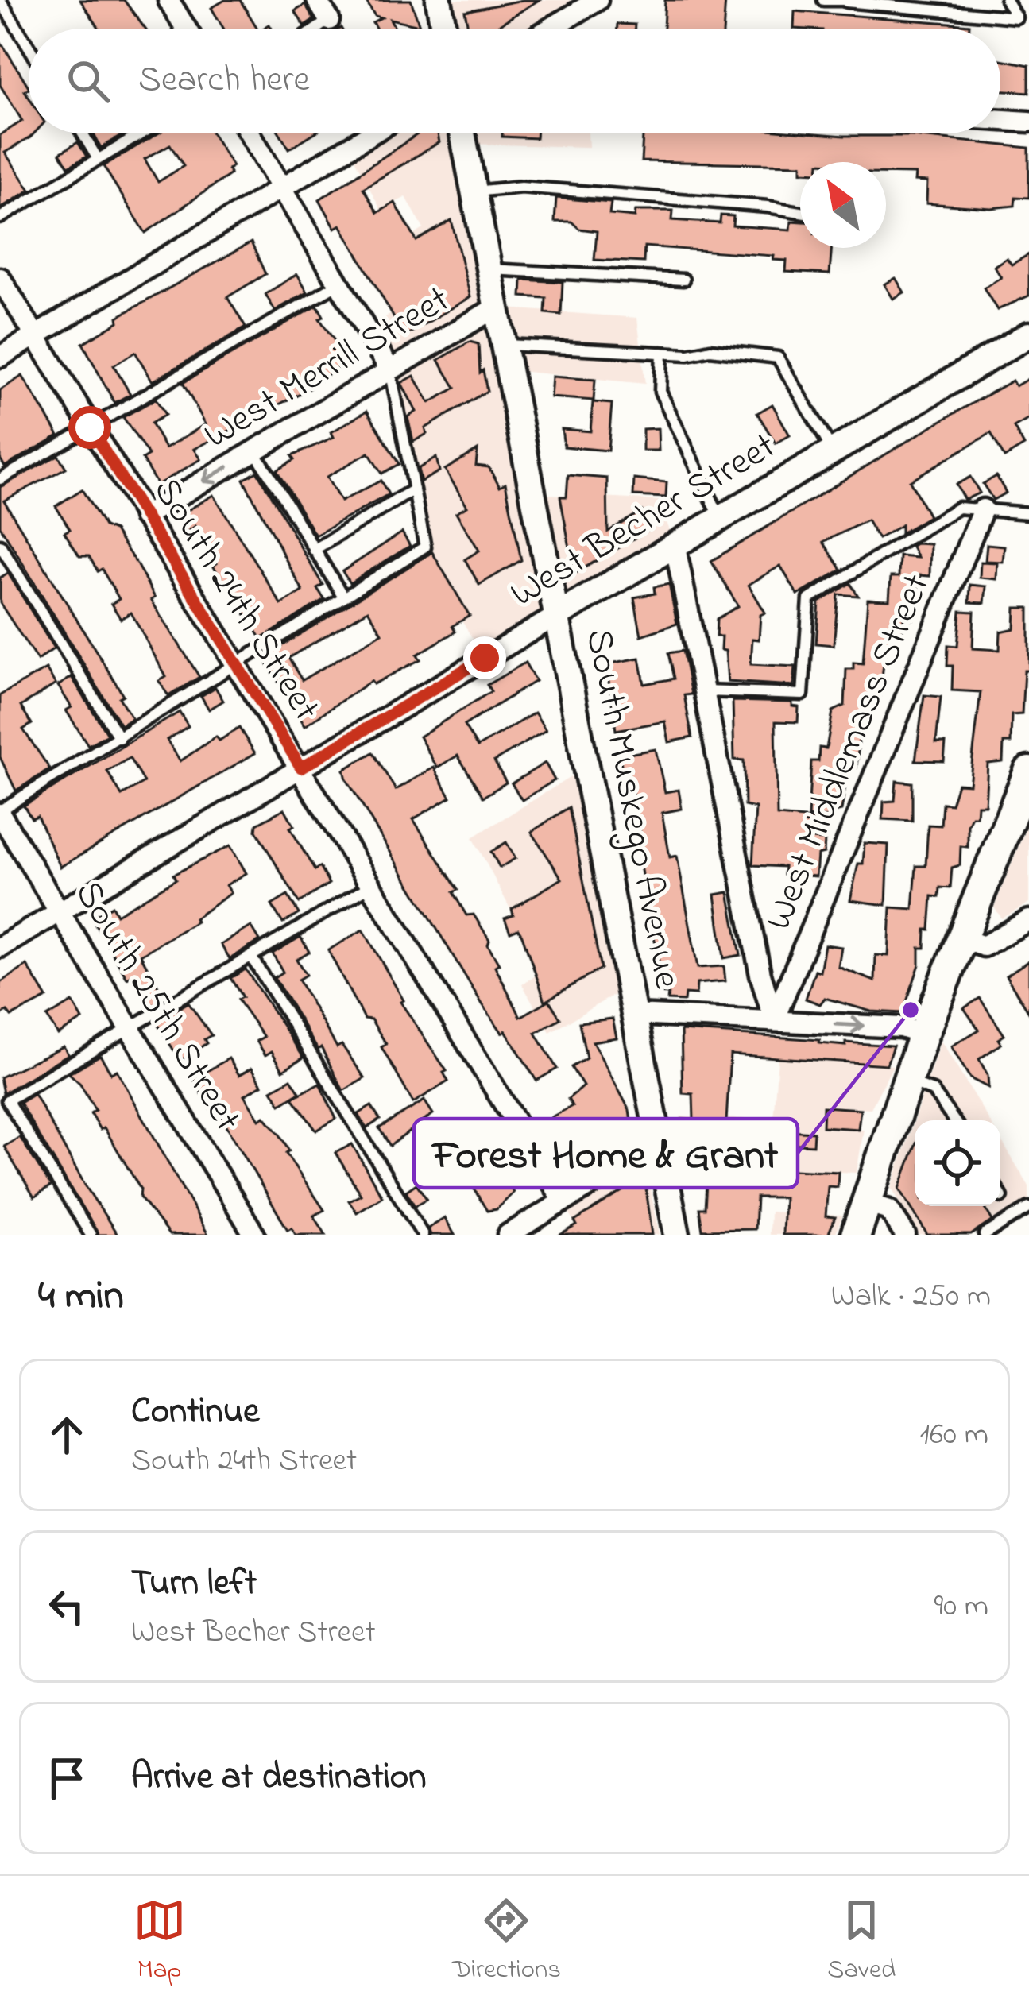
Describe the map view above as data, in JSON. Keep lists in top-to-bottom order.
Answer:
{
  "streets": {
    "street": [
      "West Merrill Street",
      "West Becher Street",
      "South 24th Street",
      "West Middlemass Street",
      "South Muskego Avenue",
      "South 25th Street"
    ]
  },
  "crossings": [
    ["West Merrill Street", "South 24th Street"],
    ["West Merrill Street", "South Muskego Avenue"],
    ["West Becher Street", "South 24th Street"],
    ["West Becher Street", "South Muskego Avenue"],
    ["West Becher Street", "South 25th Street"]
  ],
  "places": ["Forest Home & Grant"],
  "north": "top left",
  "page": {
    "search": "Search here",
    "heading": ["4 min", "Walk · 250 m"],
    "list": [
      ["Continue", "South 24th Street", "160 m"],
      ["Turn left", "West Becher Street", "90 m"],
      "Arrive at destination"
    ],
    "nav": ["Map", "Directions", "Saved"]
  }
}
